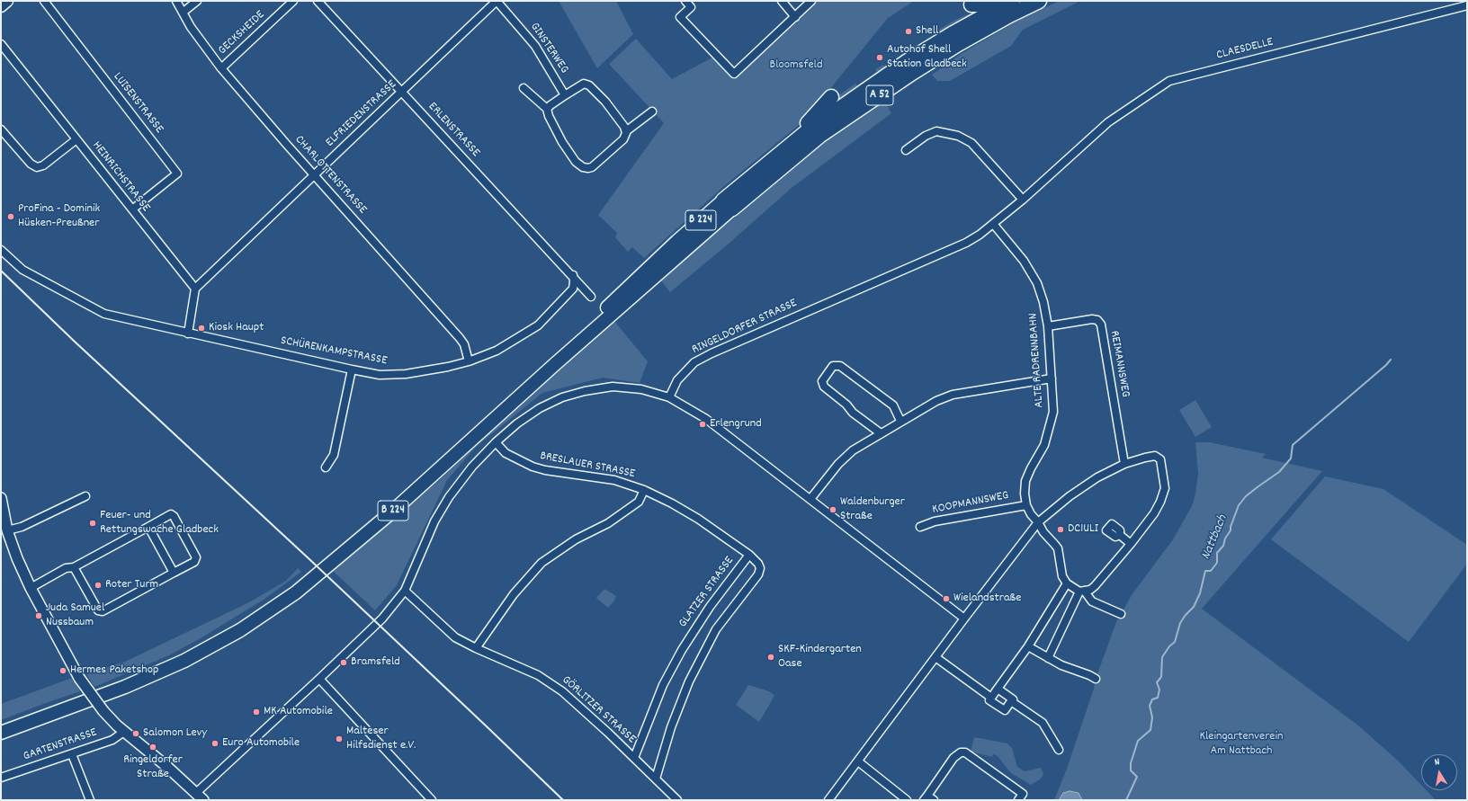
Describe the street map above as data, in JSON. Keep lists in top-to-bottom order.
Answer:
{
  "streets": {
    "highway": ["A 52", "B 224"],
    "street": [
      "GECKSHEIDE",
      "GINSTERWEG",
      "CLAESDELLE",
      "LUISENSTRASSE",
      "ELFRIEDENSTRASSE",
      "ERLENSTRASSE",
      "CHARLOTTENSTRASSE",
      "HEINRICHSTRASSE",
      "RINGELDORFER STRASSE",
      "SCHÜRENKAMPSTRASSE",
      "ALTE RADRENNBAHN",
      "REIMANNSWEG",
      "BRESLAUER STRASSE",
      "KOOPMANNSWEG",
      "GLATZER STRASSE",
      "GÖRLITZER STRASSE",
      "GARTENSTRASSE"
    ]
  },
  "crossings": [
    ["GECKSHEIDE", "CHARLOTTENSTRASSE"],
    ["GINSTERWEG", "ELFRIEDENSTRASSE"],
    ["CLAESDELLE", "RINGELDORFER STRASSE"],
    ["A 52", "B 224"],
    ["LUISENSTRASSE", "HEINRICHSTRASSE"],
    ["ELFRIEDENSTRASSE", "ERLENSTRASSE"],
    ["ELFRIEDENSTRASSE", "CHARLOTTENSTRASSE"],
    ["ELFRIEDENSTRASSE", "HEINRICHSTRASSE"],
    ["ERLENSTRASSE", "SCHÜRENKAMPSTRASSE"],
    ["CHARLOTTENSTRASSE", "SCHÜRENKAMPSTRASSE"],
    ["RINGELDORFER STRASSE", "ALTE RADRENNBAHN"],
    ["ALTE RADRENNBAHN", "REIMANNSWEG"],
    ["ALTE RADRENNBAHN", "KOOPMANNSWEG"],
    ["BRESLAUER STRASSE", "GLATZER STRASSE"],
    ["GLATZER STRASSE", "GÖRLITZER STRASSE"]
  ],
  "water": ["Nattbach"],
  "parks": ["Bloomsfeld", "Kleingartenverein Am Nattbach"],
  "places": [
    "Shell",
    "Autohof Shell Station Gladbeck",
    "ProFina - Dominik Hüsken-Preußner",
    "Kiosk Haupt",
    "Erlengrund",
    "Waldenburger Straße",
    "Feuer- und Rettungswache Gladbeck",
    "DC1ULI",
    "Roter Turm",
    "Wielandstraße",
    "Juda Samuel Nussbaum",
    "SKF-Kindergarten Oase",
    "Bramsfeld",
    "Hermes Paketshop",
    "MK Automobile",
    "Salomon Levy",
    "Malteser Hilfsdienst e.V.",
    "Euro Automobile",
    "Ringeldorfer Straße"
  ],
  "north": "top"
}
